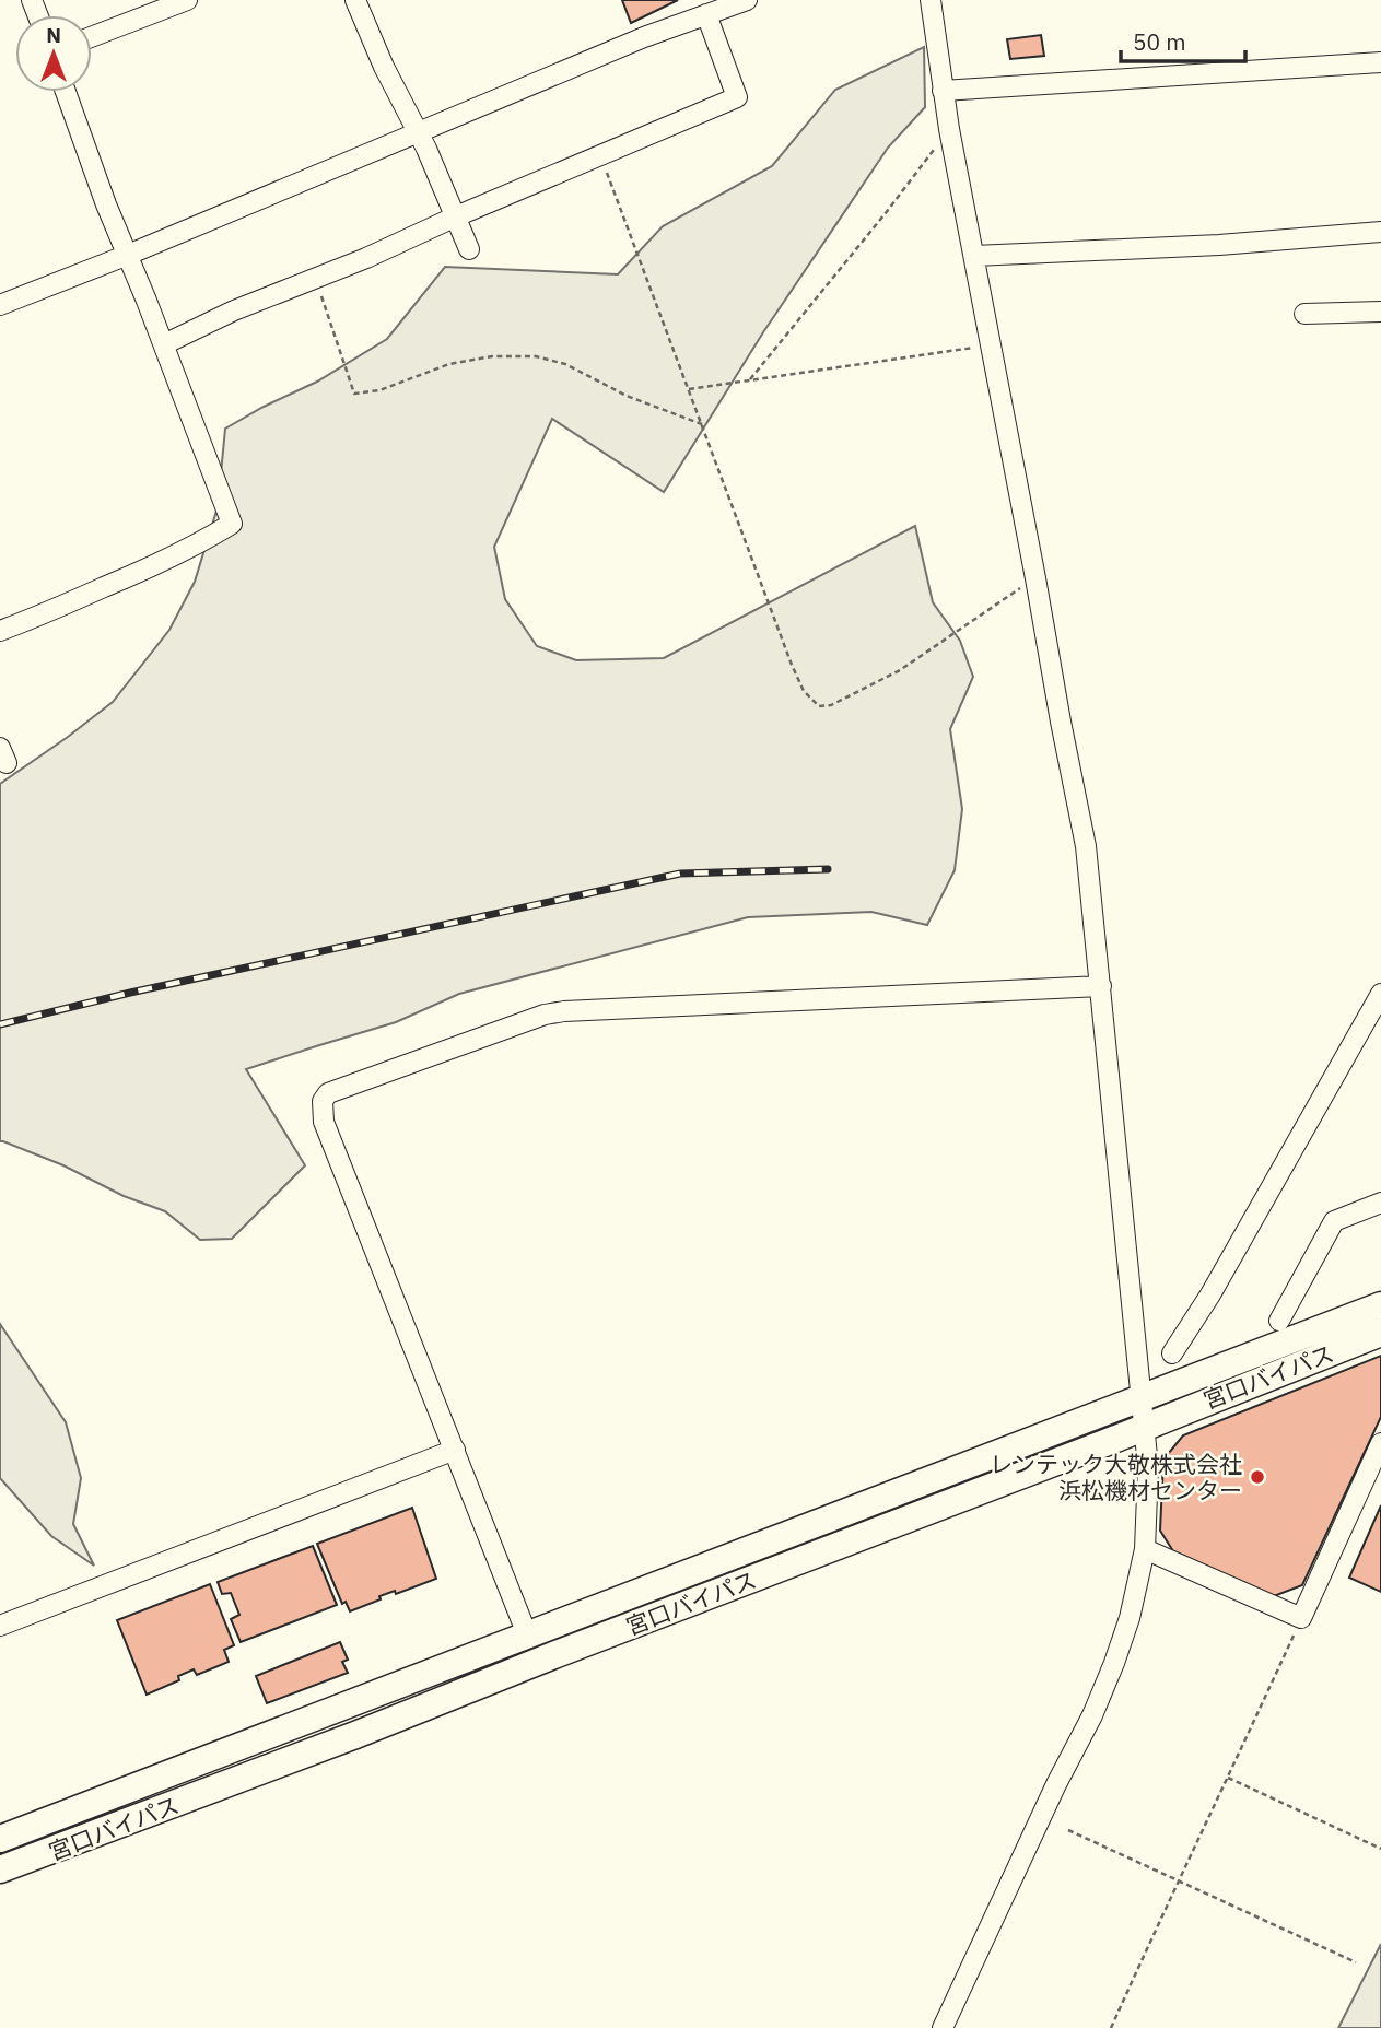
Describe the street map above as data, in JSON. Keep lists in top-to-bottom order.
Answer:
{
  "streets": {
    "highway": ["宮口バイパス"]
  },
  "places": ["レンテック大敬株式会社 浜松機材センター"],
  "scale_bar": "50 m",
  "north": "top"
}
